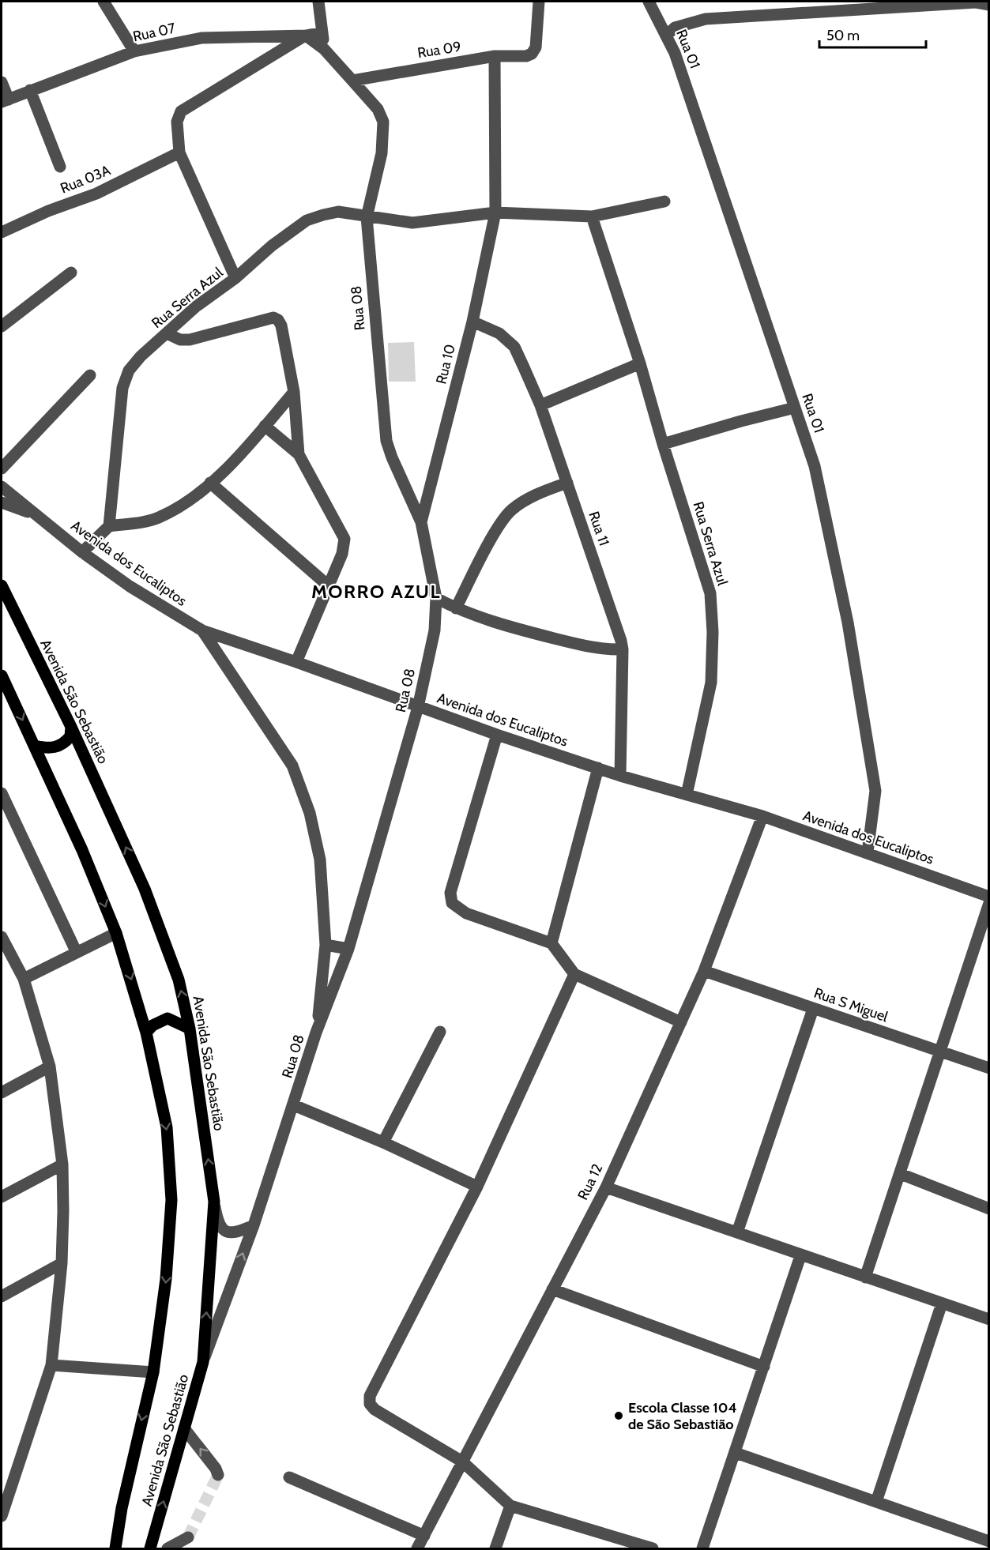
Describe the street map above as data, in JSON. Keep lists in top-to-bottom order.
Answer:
{
  "streets": {
    "main road": ["Avenida São Sebastião"],
    "street": [
      "Rua 07",
      "Rua 01",
      "Rua 09",
      "Rua 03A",
      "Rua Serra Azul",
      "Rua 08",
      "Rua 10",
      "Rua 11",
      "Avenida dos Eucaliptos",
      "Rua S Miguel",
      "Rua 12"
    ]
  },
  "crossings": [
    ["Rua 07", "Rua 08"],
    ["Rua 01", "Avenida dos Eucaliptos"],
    ["Rua 09", "Rua 08"],
    ["Rua 09", "Rua 10"],
    ["Rua Serra Azul", "Rua 08"],
    ["Rua Serra Azul", "Rua 10"],
    ["Rua Serra Azul", "Avenida dos Eucaliptos"],
    ["Rua 08", "Rua 10"],
    ["Rua 08", "Avenida dos Eucaliptos"],
    ["Rua 08", "Avenida São Sebastião"],
    ["Rua 10", "Rua 11"],
    ["Rua 11", "Avenida dos Eucaliptos"],
    ["Avenida dos Eucaliptos", "Rua 12"],
    ["Rua S Miguel", "Rua 12"]
  ],
  "districts": ["MORRO AZUL"],
  "places": ["Escola Classe 104 de São Sebastião"],
  "scale_bar": "50 m"
}
